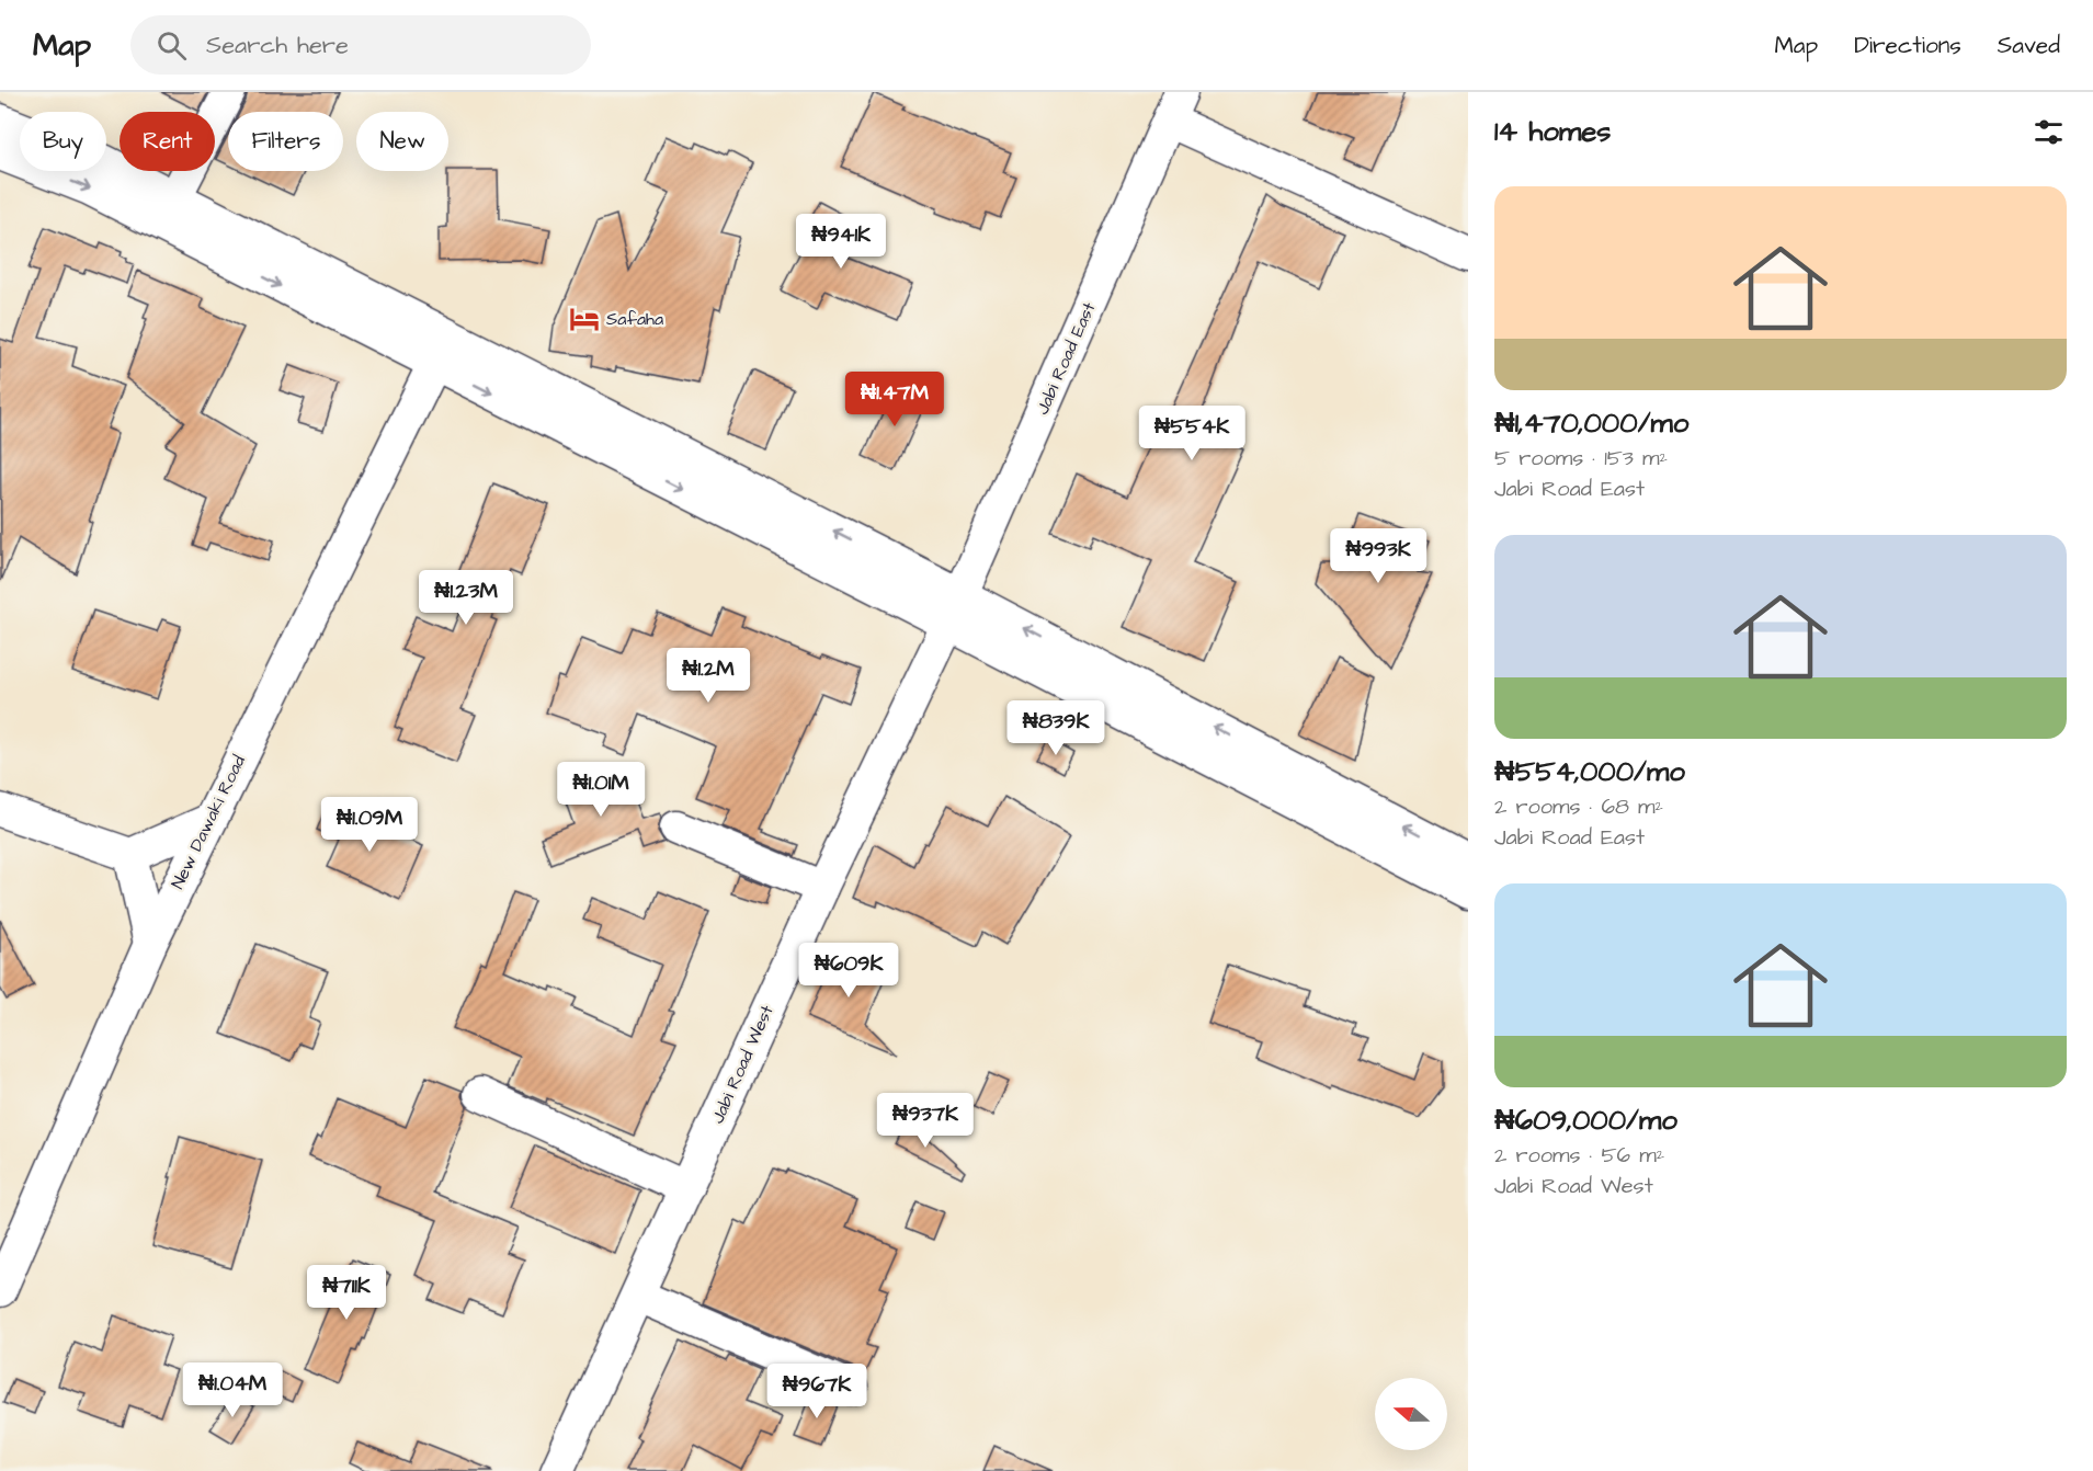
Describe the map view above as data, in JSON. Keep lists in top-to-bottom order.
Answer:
{
  "streets": {
    "street": ["Jabi Road East", "New Dawaki Road", "Jabi Road West"]
  },
  "crossings": [
    ["Jabi Road East", "Jabi Road West"]
  ],
  "places": {
    "hotel": ["Safaha"]
  },
  "north": "left",
  "page": {
    "header": "Map",
    "search": "Search here",
    "nav": ["Map", "Directions", "Saved"],
    "heading": "14 homes",
    "chip": [
      "Buy",
      "Rent",
      "Filters",
      "New"
    ],
    "list": [
      {
        "name": "₦1,470,000/mo",
        "note": "5 rooms · 153 m² · Jabi Road East"
      },
      {
        "name": "₦554,000/mo",
        "note": "2 rooms · 68 m² · Jabi Road East"
      },
      {
        "name": "₦609,000/mo",
        "note": "2 rooms · 56 m² · Jabi Road West"
      }
    ],
    "price": [
      "₦941K",
      "₦1.47M",
      "₦554K",
      "₦993K",
      "₦1.23M",
      "₦1.2M",
      "₦839K",
      "₦1.01M",
      "₦1.09M",
      "₦609K",
      "₦937K",
      "₦711K",
      "₦1.04M",
      "₦967K"
    ]
  }
}
